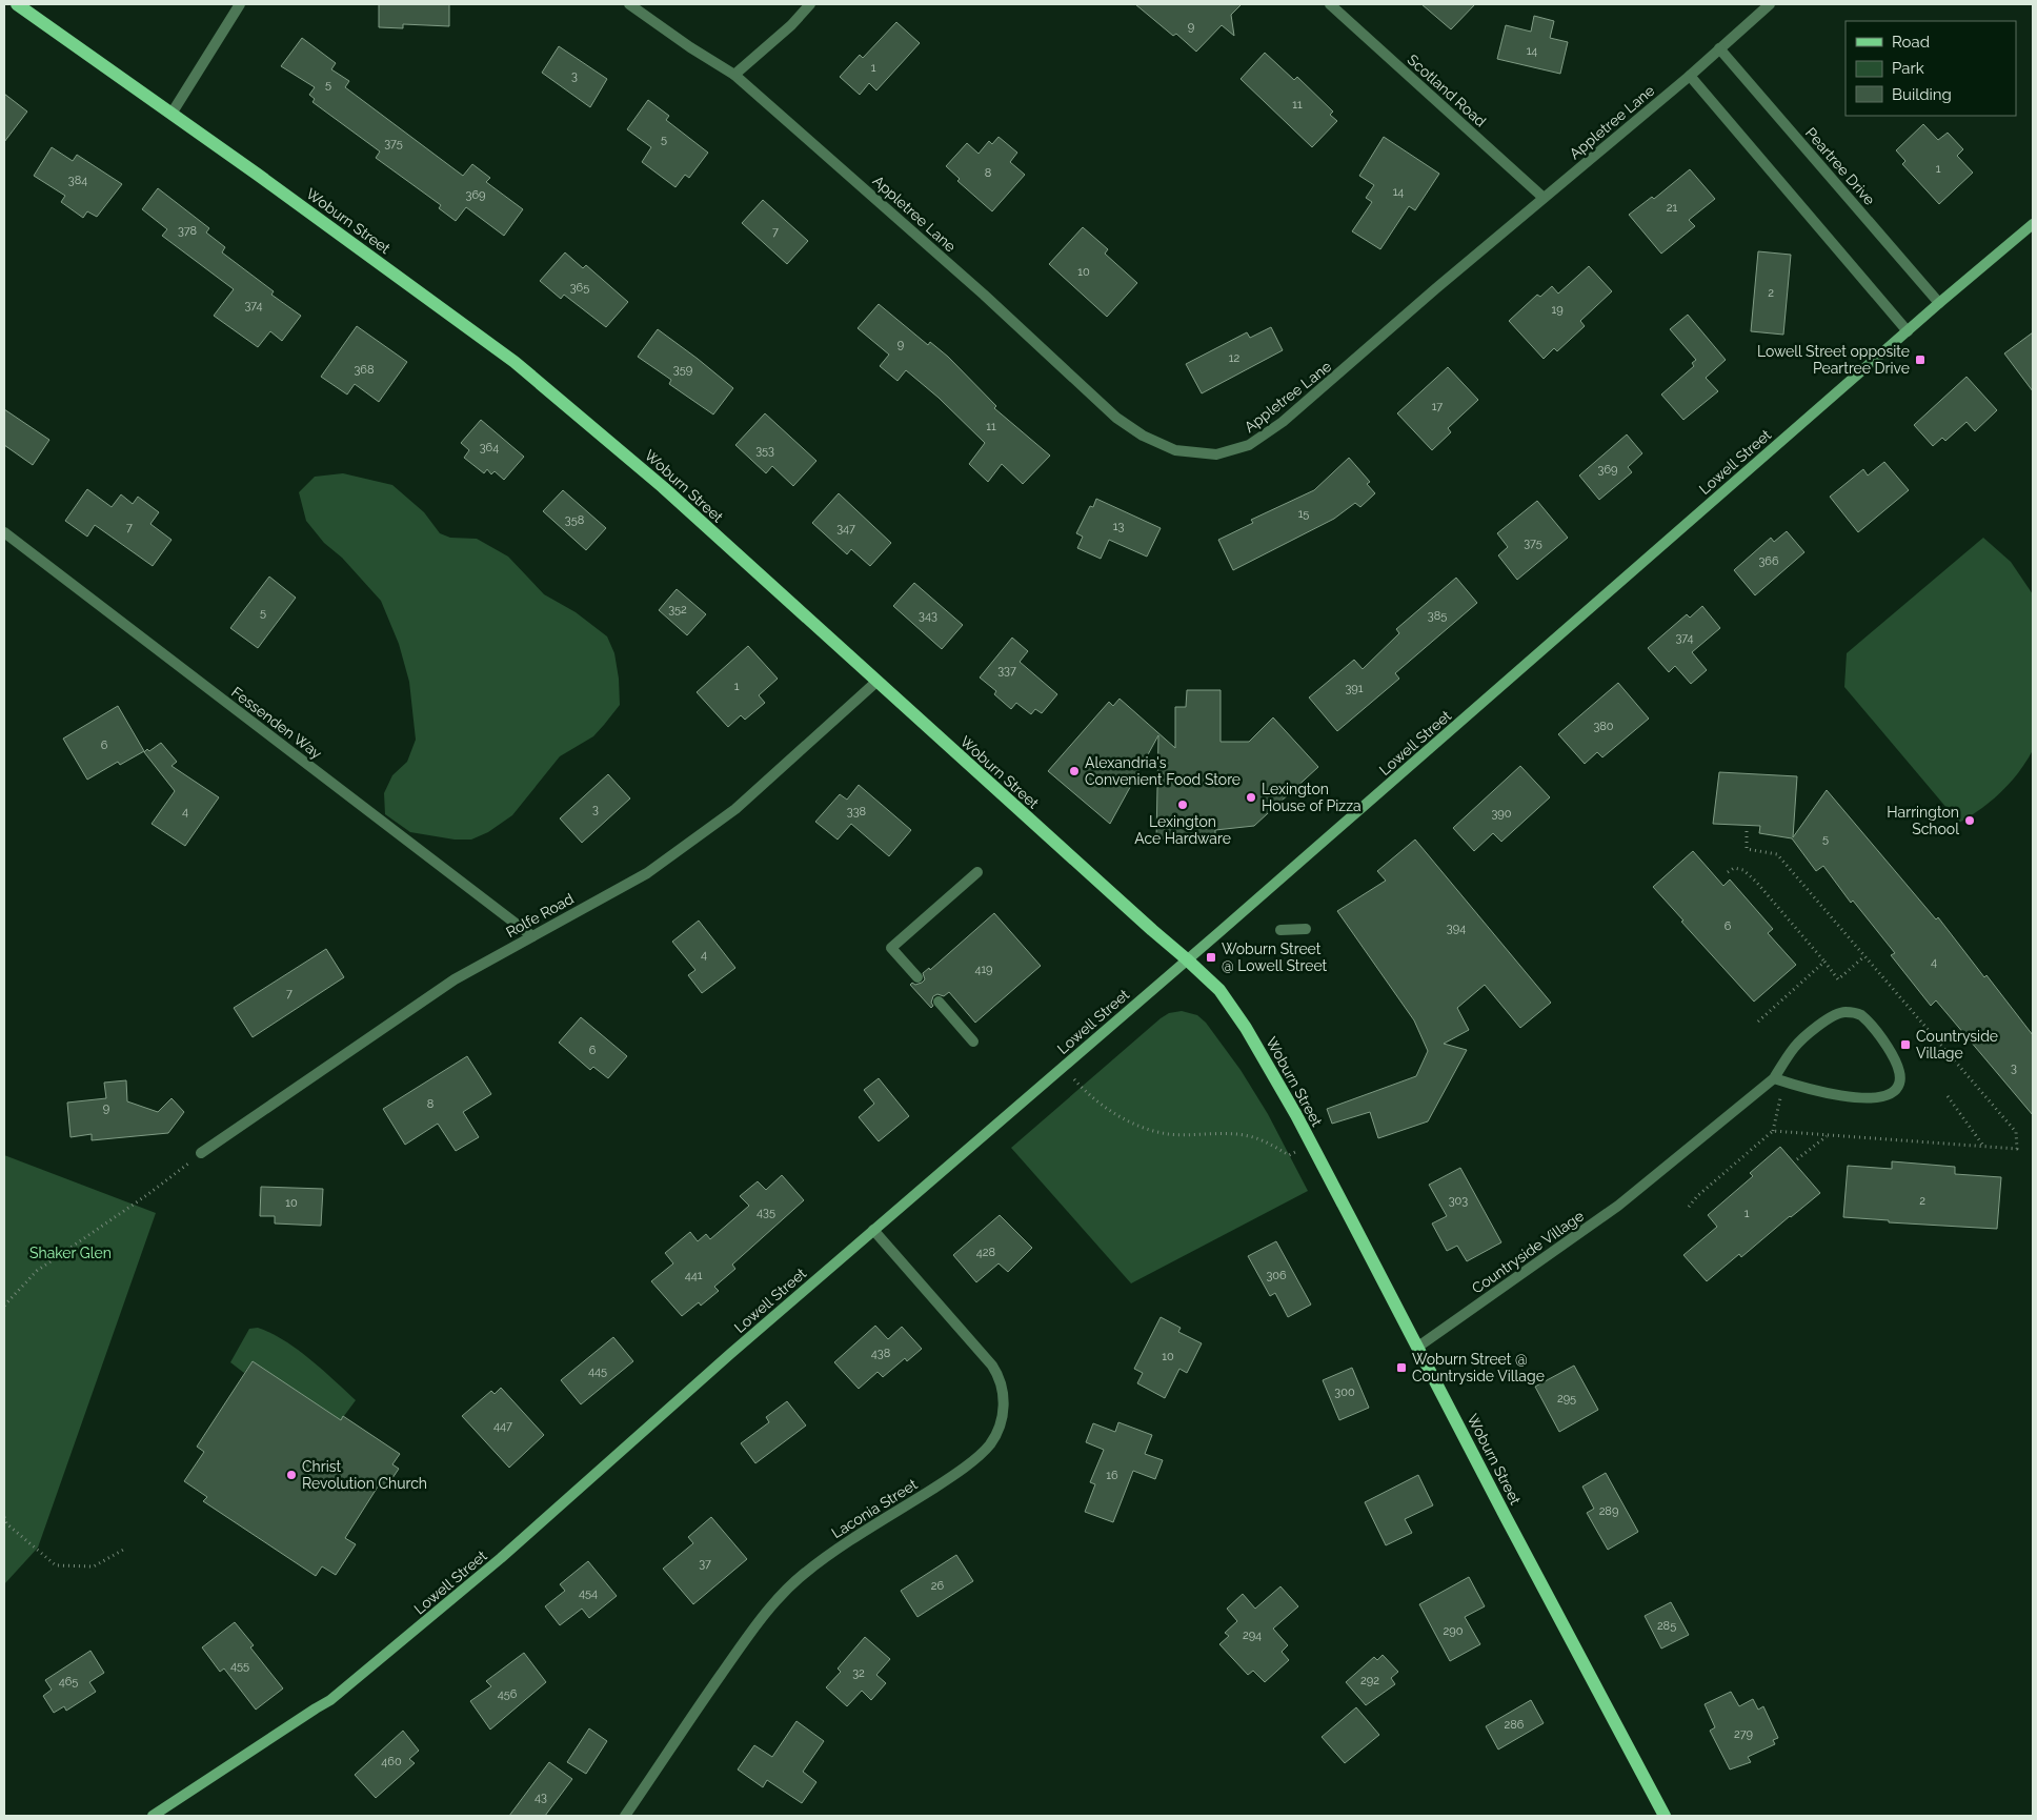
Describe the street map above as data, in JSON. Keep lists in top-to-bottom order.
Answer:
{
  "streets": {
    "main road": ["Woburn Street", "Lowell Street"],
    "street": [
      "Scotland Road",
      "Appletree Lane",
      "Peartree Drive",
      "Fessenden Way",
      "Rolfe Road",
      "Countryside Village",
      "Laconia Street"
    ]
  },
  "crossings": [
    ["Scotland Road", "Appletree Lane"],
    ["Appletree Lane", "Peartree Drive"],
    ["Peartree Drive", "Lowell Street"],
    ["Woburn Street", "Lowell Street"],
    ["Woburn Street", "Rolfe Road"],
    ["Woburn Street", "Countryside Village"],
    ["Lowell Street", "Laconia Street"],
    ["Fessenden Way", "Rolfe Road"]
  ],
  "parks": ["Shaker Glen"],
  "places": {
    "transit": [
      "Lowell Street opposite Peartree Drive",
      "Woburn Street @ Lowell Street",
      "Countryside Village",
      "Woburn Street @ Countryside Village"
    ],
    "other": [
      "Alexandria's Convenient Food Store",
      "Lexington House of Pizza",
      "Lexington Ace Hardware",
      "Harrington School",
      "Christ Revolution Church"
    ]
  },
  "house_numbers": [
    "9",
    "14",
    "1",
    "3",
    "5",
    "11",
    "5",
    "375",
    "1",
    "8",
    "384",
    "14",
    "369",
    "21",
    "378",
    "7",
    "10",
    "365",
    "2",
    "374",
    "19",
    "9",
    "12",
    "368",
    "359",
    "17",
    "11",
    "364",
    "353",
    "369",
    "15",
    "358",
    "13",
    "7",
    "347",
    "375",
    "366",
    "352",
    "5",
    "343",
    "385",
    "374",
    "337",
    "1",
    "391",
    "380",
    "6",
    "3",
    "4",
    "338",
    "390",
    "5",
    "6",
    "394",
    "4",
    "4",
    "419",
    "7",
    "6",
    "3",
    "8",
    "9",
    "303",
    "2",
    "10",
    "435",
    "1",
    "428",
    "441",
    "306",
    "438",
    "10",
    "445",
    "300",
    "295",
    "447",
    "16",
    "289",
    "37",
    "26",
    "454",
    "285",
    "290",
    "294",
    "455",
    "32",
    "292",
    "465",
    "456",
    "286",
    "279",
    "460",
    "43"
  ],
  "legend": ["Road", "Park", "Building"]
}
